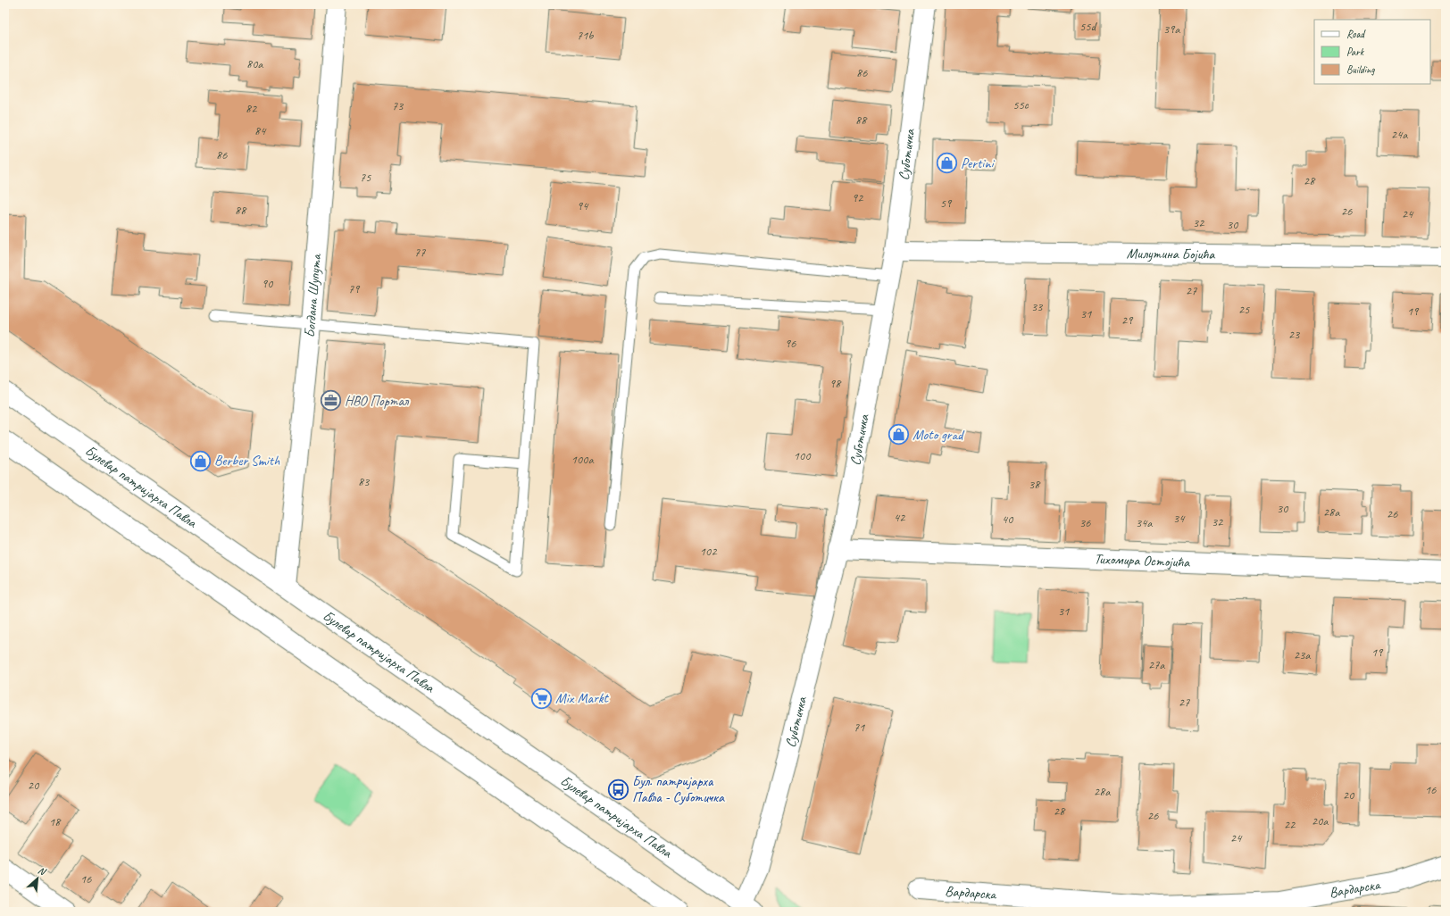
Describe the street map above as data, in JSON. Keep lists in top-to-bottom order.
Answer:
{
  "streets": {
    "street": [
      "Суботичка",
      "Милутина Бојића",
      "Богдана Шупута",
      "Булевар патријарха Павла",
      "Тихомира Остојића",
      "Вардарска"
    ]
  },
  "crossings": [
    ["Суботичка", "Милутина Бојића"],
    ["Суботичка", "Булевар патријарха Павла"],
    ["Суботичка", "Тихомира Остојића"],
    ["Богдана Шупута", "Булевар патријарха Павла"]
  ],
  "places": {
    "shop": ["Pertini", "Moto grad", "Berber Smith"],
    "office": ["НВО Портал"],
    "supermarket": ["Mix Markt"],
    "bus stop": ["Бул. патријарха Павла - Суботичка"]
  },
  "house_numbers": [
    "55d",
    "39a",
    "71b",
    "80a",
    "86",
    "55c",
    "73",
    "82",
    "88",
    "84",
    "24a",
    "86",
    "75",
    "28",
    "92",
    "59",
    "94",
    "88",
    "26",
    "24",
    "32",
    "30",
    "77",
    "90",
    "79",
    "27",
    "33",
    "25",
    "19",
    "31",
    "29",
    "23",
    "96",
    "98",
    "100",
    "100a",
    "83",
    "38",
    "30",
    "28a",
    "26",
    "42",
    "34",
    "40",
    "32",
    "36",
    "34a",
    "102",
    "31",
    "19",
    "23a",
    "27a",
    "27",
    "71",
    "20",
    "16",
    "28a",
    "20",
    "28",
    "26",
    "20a",
    "18",
    "22",
    "24",
    "16"
  ],
  "legend": ["Road", "Park", "Building"],
  "north": "top right"
}
